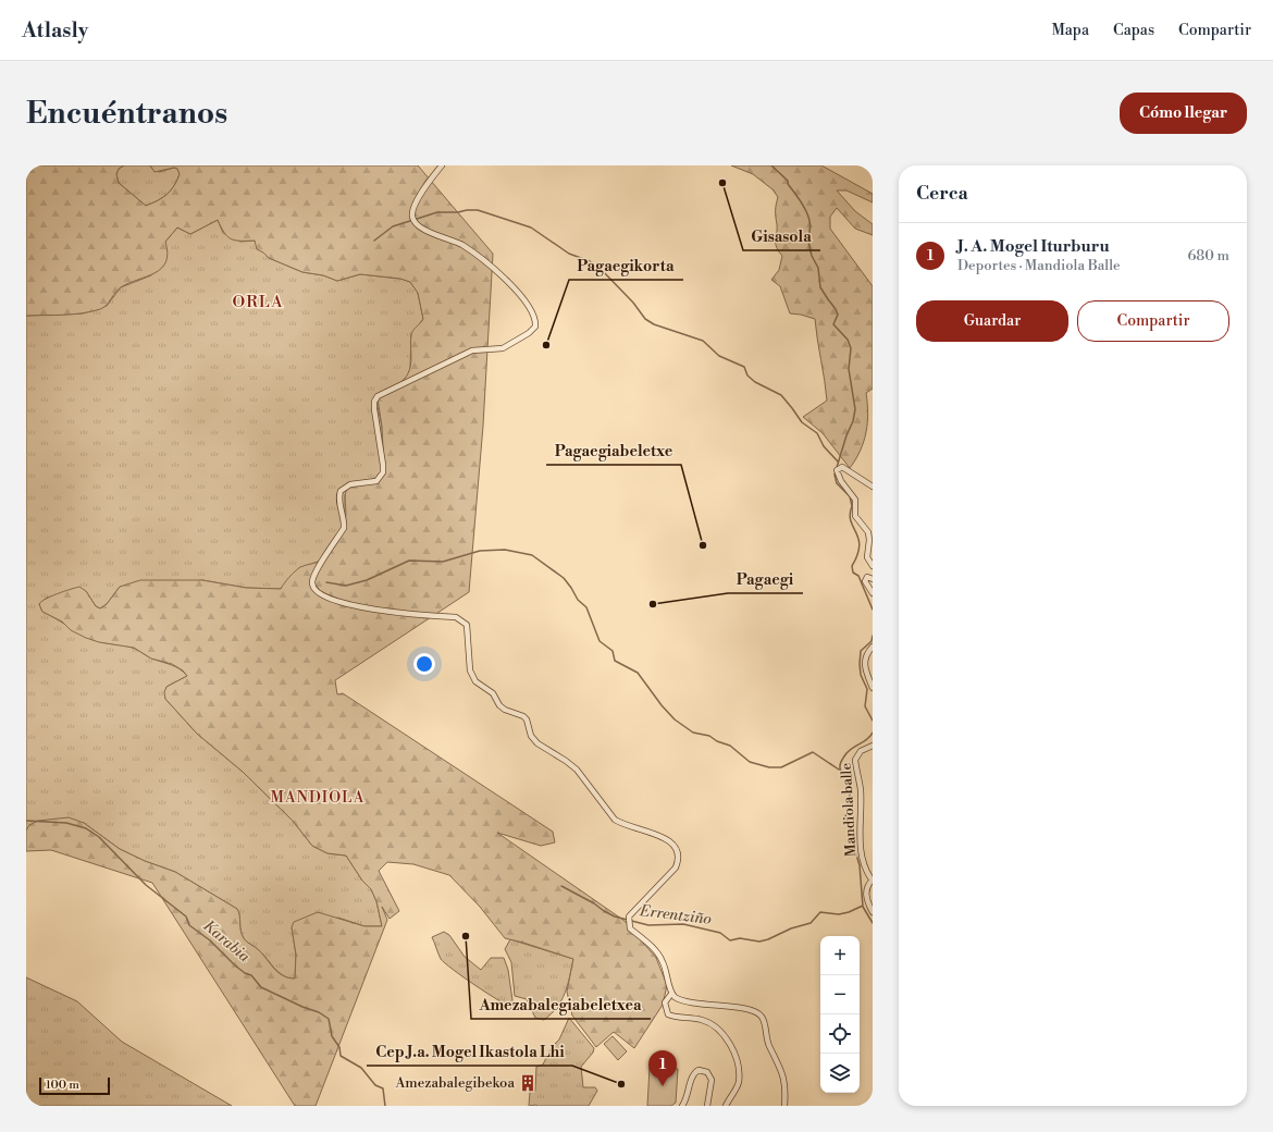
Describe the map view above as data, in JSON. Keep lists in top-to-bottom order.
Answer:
{
  "streets": {
    "street": ["Mandiola balle"]
  },
  "districts": ["ORLA", "MANDIOLA"],
  "water": ["Errentziño", "Karabia"],
  "places": {
    "other": [
      "Gisasola",
      "Pagaegikorta",
      "Pagaegiabeletxe",
      "Pagaegi",
      "Amezabalegiabeletxea",
      "Cep J.a. Mogel Ikastola Lhi"
    ],
    "building": ["Amezabalegibekoa"]
  },
  "scale_bar": "100 m",
  "page": {
    "header": "Atlasly",
    "nav": ["Mapa", "Capas", "Compartir"],
    "buttons": [
      "Cómo llegar",
      ["Guardar", "Compartir"]
    ],
    "title": "Encuéntranos",
    "heading": "Cerca",
    "list": [
      {
        "mark": "1",
        "name": "J. A. Mogel Iturburu",
        "note": "Deportes · Mandiola Balle",
        "value": "680 m"
      }
    ],
    "map_buttons": ["+", "−"],
    "pins": "1",
    "scale": "100 m"
  }
}
